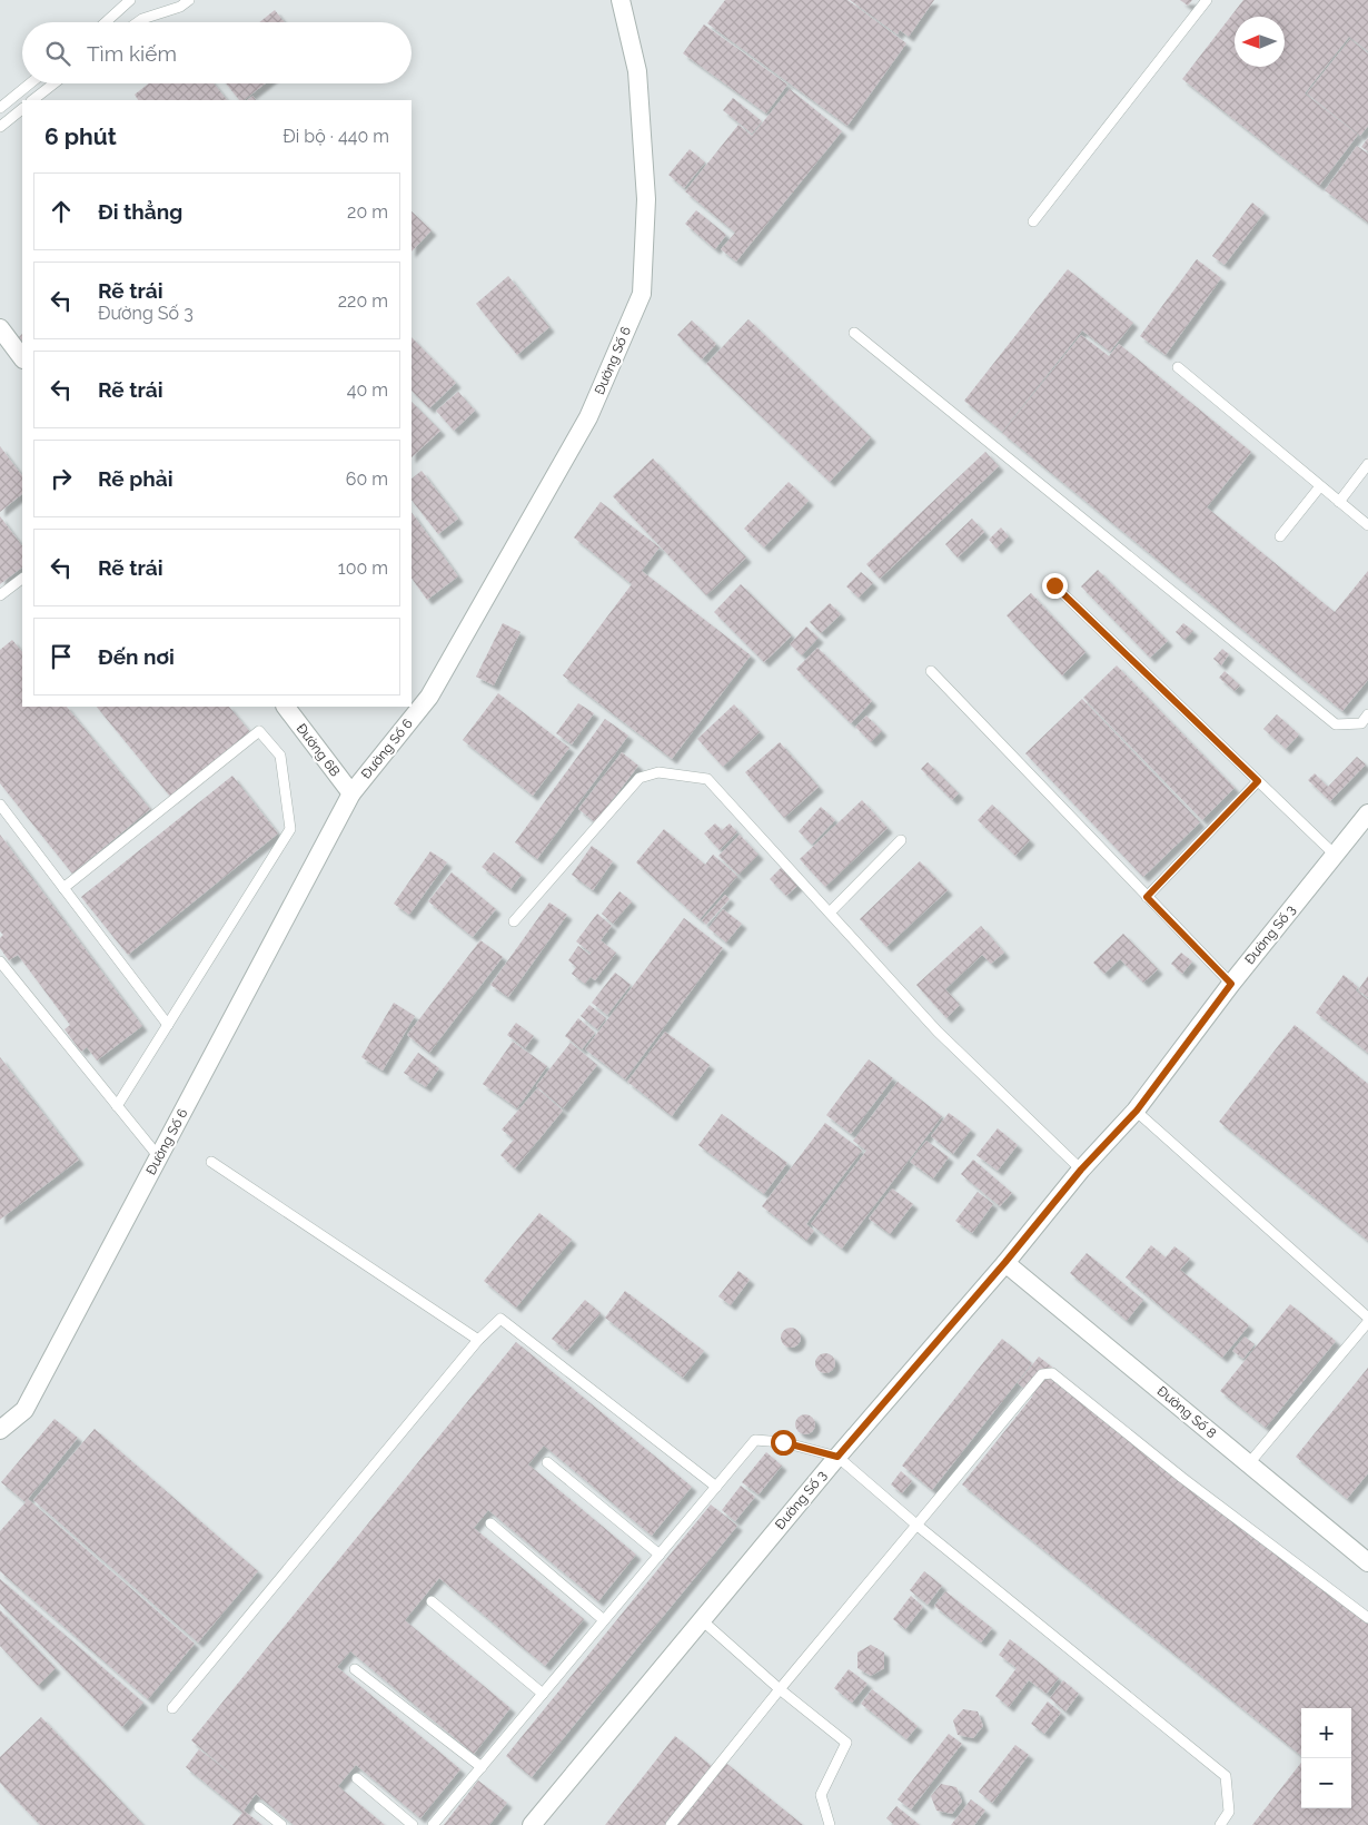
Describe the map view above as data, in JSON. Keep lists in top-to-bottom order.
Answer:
{
  "streets": {
    "street": [
      "Đường Số 6",
      "Đường 6B",
      "Đường Số 3",
      "Đường Số 8"
    ]
  },
  "crossings": [
    ["Đường Số 6", "Đường 6B"],
    ["Đường Số 3", "Đường Số 8"]
  ],
  "north": "left",
  "page": {
    "search": "Tìm kiếm",
    "heading": ["6 phút", "Đi bộ · 440 m"],
    "list": [
      ["Đi thẳng", "20 m"],
      ["Rẽ trái", "Đường Số 3", "220 m"],
      ["Rẽ trái", "40 m"],
      ["Rẽ phải", "60 m"],
      ["Rẽ trái", "100 m"],
      "Đến nơi"
    ],
    "map_buttons": ["+", "−"]
  }
}
